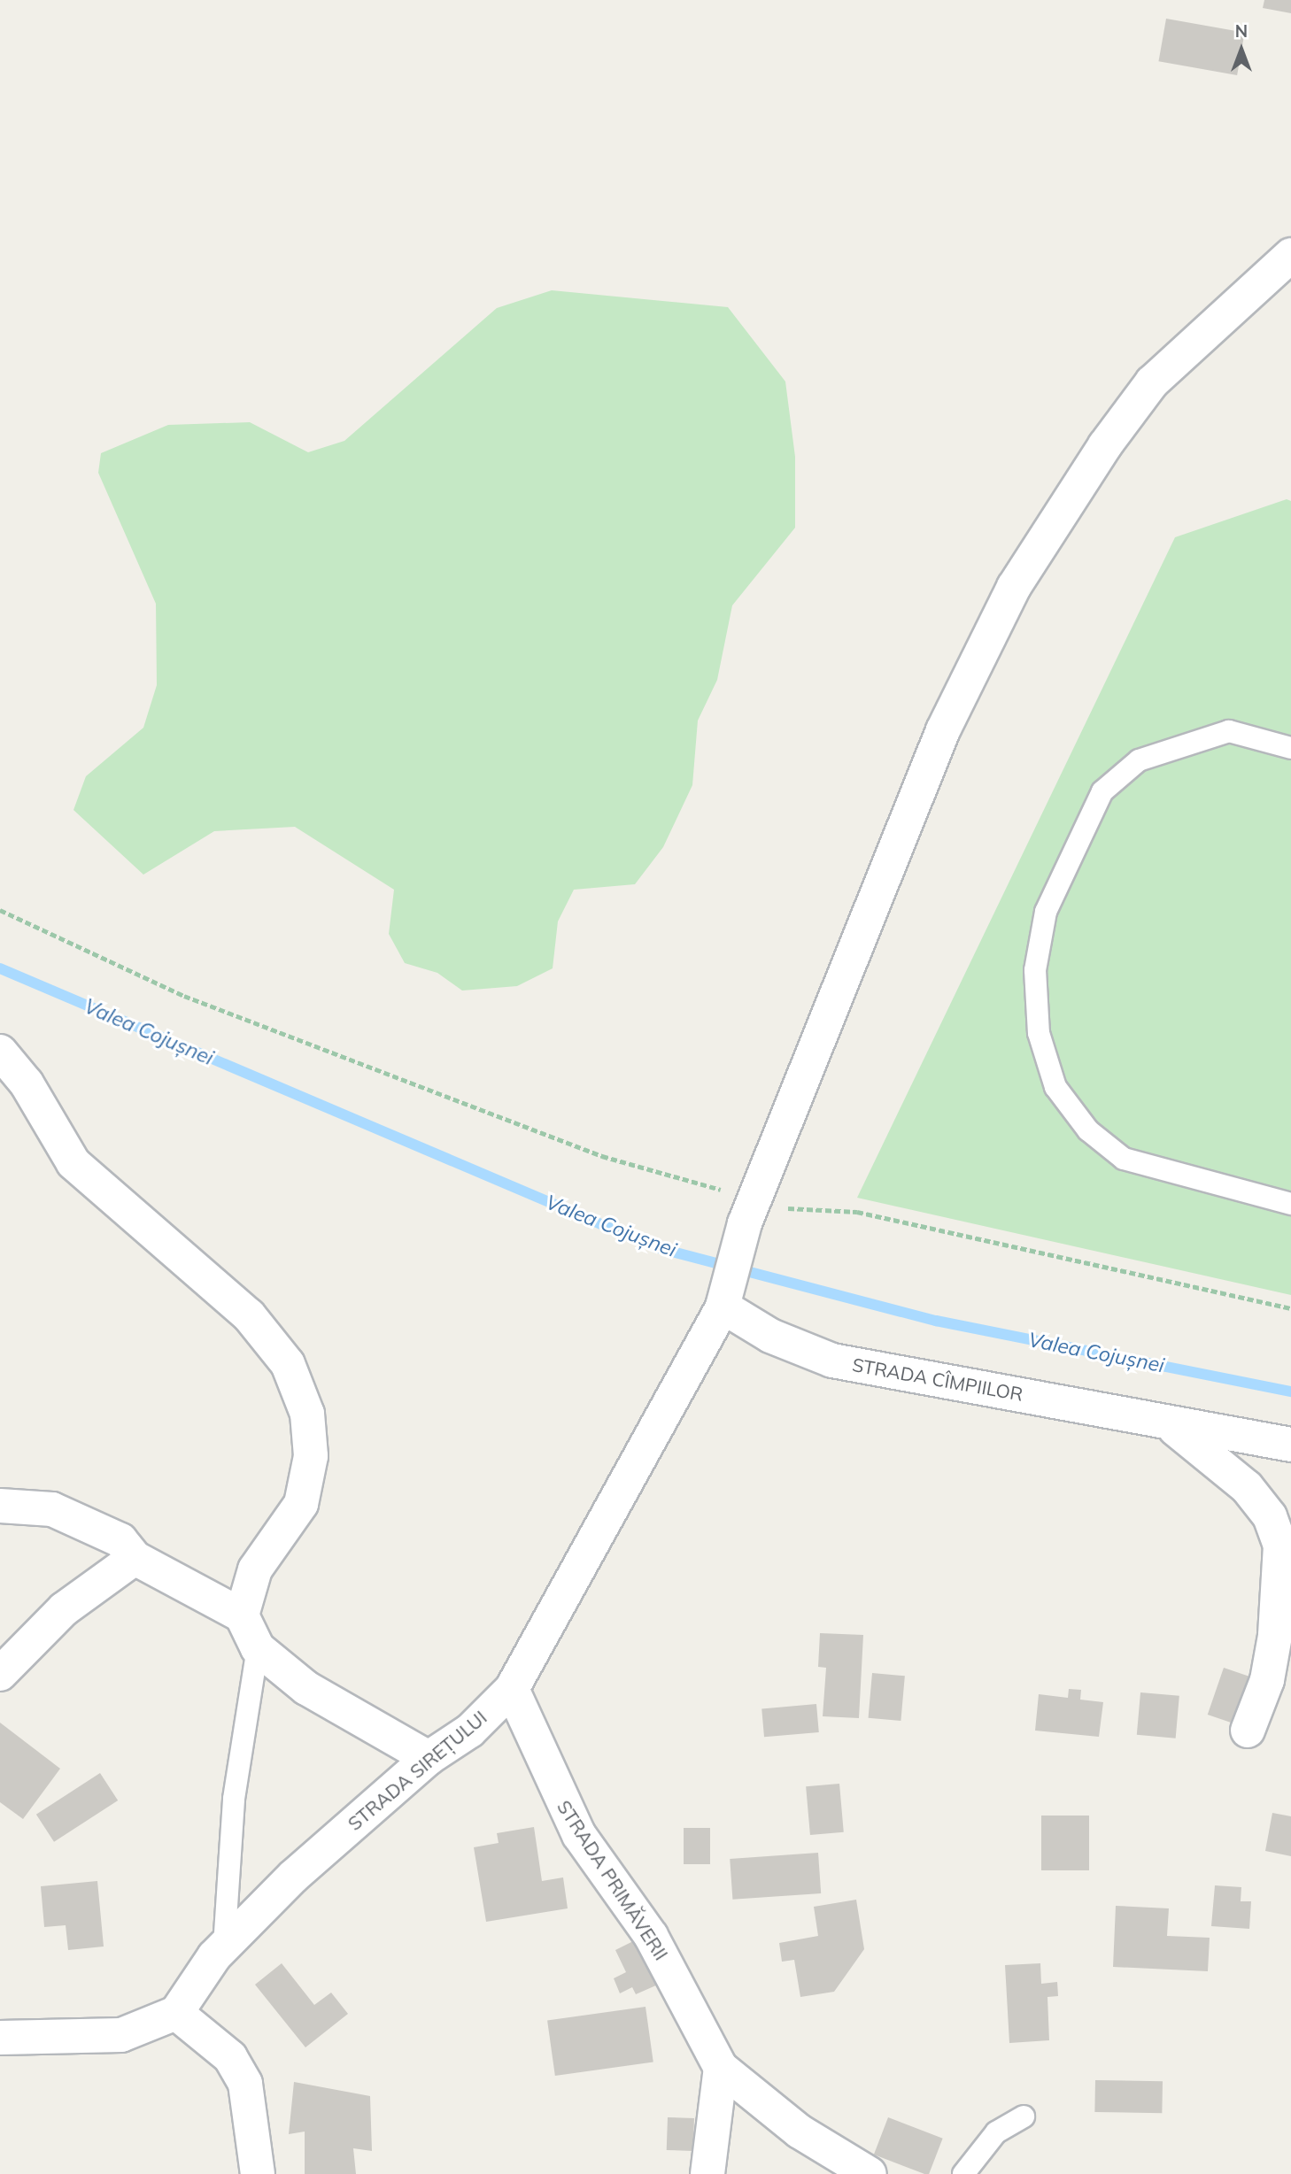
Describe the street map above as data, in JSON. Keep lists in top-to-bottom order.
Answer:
{
  "streets": {
    "street": ["STRADA CÎMPIILOR", "STRADA SIREȚULUI", "STRADA PRIMĂVERII"]
  },
  "crossings": [
    ["STRADA CÎMPIILOR", "STRADA SIREȚULUI"],
    ["STRADA SIREȚULUI", "STRADA PRIMĂVERII"]
  ],
  "water": ["Valea Cojușnei"],
  "north": "top"
}
